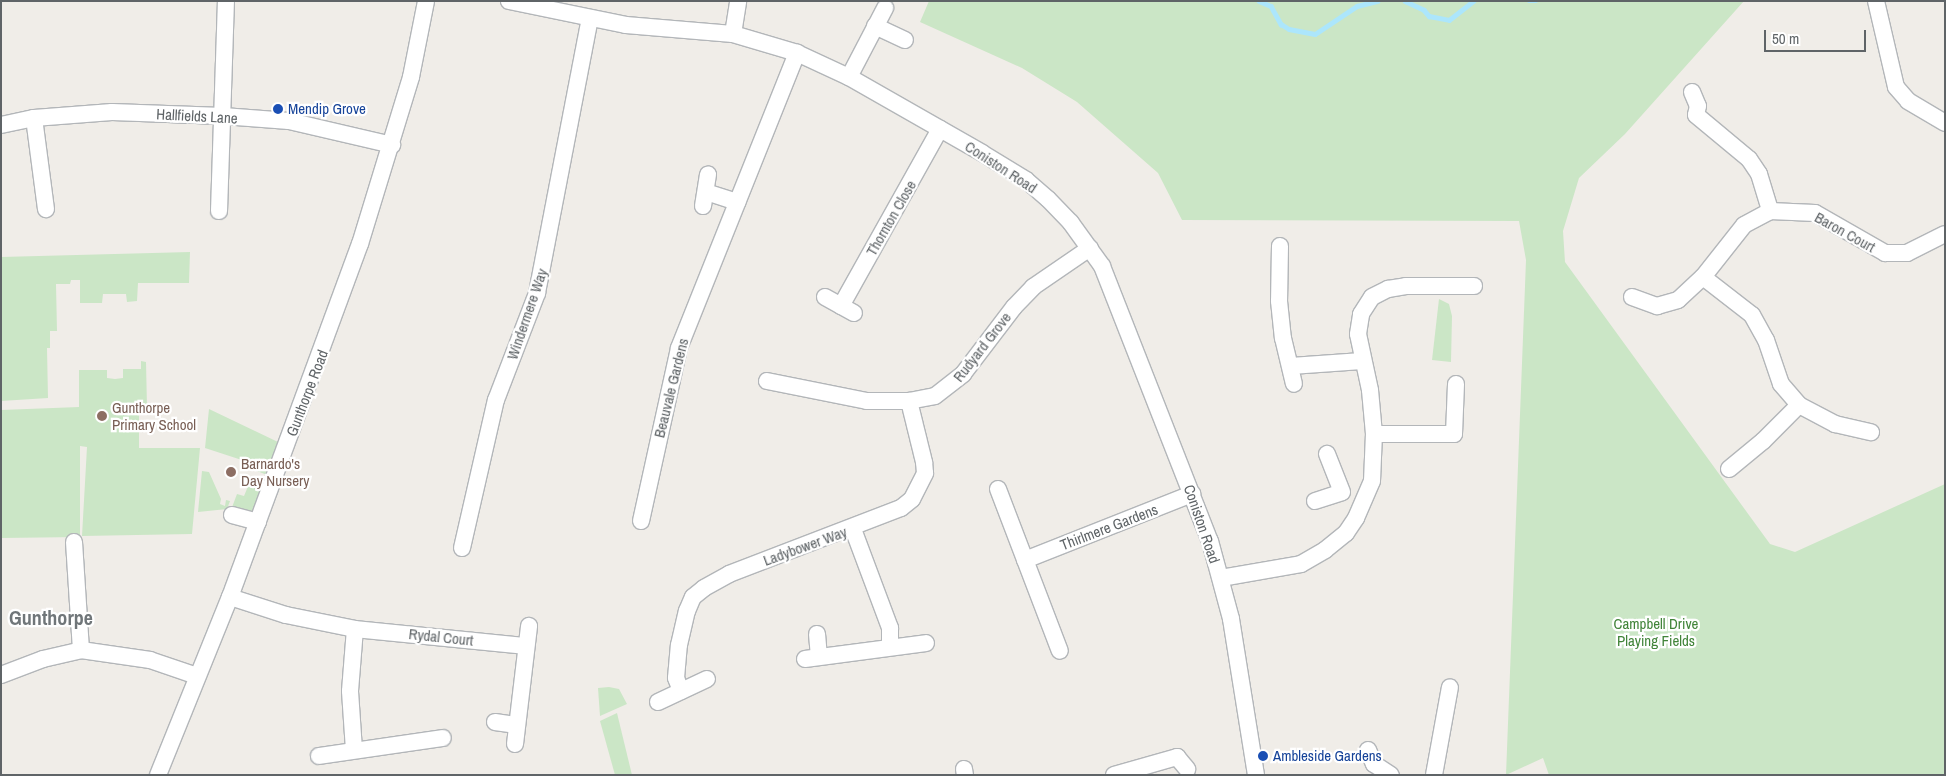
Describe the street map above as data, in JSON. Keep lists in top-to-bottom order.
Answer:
{
  "streets": {
    "street": [
      "Hallfields Lane",
      "Coniston Road",
      "Thornton Close",
      "Baron Court",
      "Windermere Way",
      "Rudyard Grove",
      "Beauvale Gardens",
      "Gunthorpe Road",
      "Thirlmere Gardens",
      "Ladybower Way",
      "Rydal Court"
    ]
  },
  "crossings": [
    ["Hallfields Lane", "Gunthorpe Road"],
    ["Coniston Road", "Thornton Close"],
    ["Coniston Road", "Windermere Way"],
    ["Coniston Road", "Rudyard Grove"],
    ["Coniston Road", "Beauvale Gardens"],
    ["Coniston Road", "Thirlmere Gardens"],
    ["Rudyard Grove", "Ladybower Way"],
    ["Gunthorpe Road", "Rydal Court"]
  ],
  "districts": ["Gunthorpe"],
  "parks": ["Campbell Drive Playing Fields"],
  "places": [
    "Mendip Grove",
    "Gunthorpe Primary School",
    "Barnardo's Day Nursery",
    "Ambleside Gardens"
  ],
  "scale_bar": "50 m"
}
